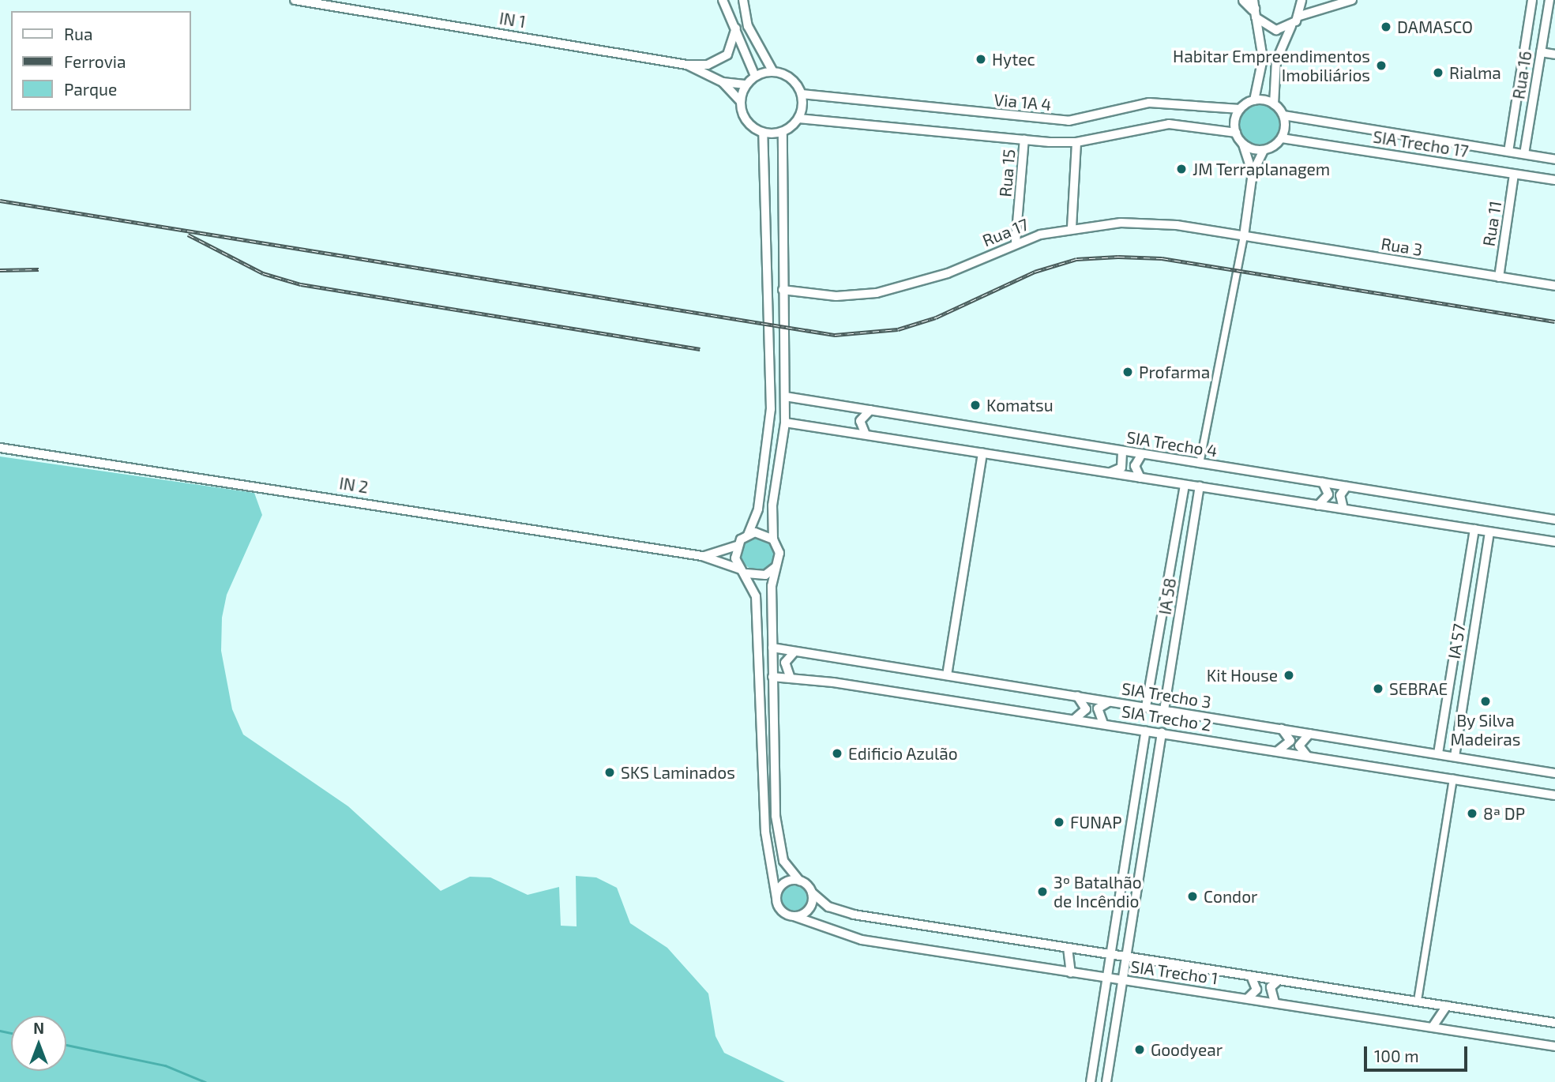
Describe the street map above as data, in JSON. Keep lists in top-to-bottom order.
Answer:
{
  "streets": {
    "main road": [
      "IN 1",
      "Rua 16",
      "Via 1A 4",
      "SIA Trecho 17",
      "Rua 15",
      "Rua 11",
      "Rua 17",
      "Rua 3",
      "SIA Trecho 4",
      "IN 2",
      "IA 58",
      "IA 57",
      "SIA Trecho 3",
      "SIA Trecho 2",
      "SIA Trecho 1"
    ]
  },
  "crossings": [
    ["IN 1", "Via 1A 4"],
    ["Rua 16", "SIA Trecho 17"],
    ["Via 1A 4", "SIA Trecho 17"],
    ["SIA Trecho 17", "Rua 11"],
    ["Rua 15", "Rua 17"],
    ["Rua 11", "Rua 3"],
    ["Rua 17", "Rua 3"],
    ["IA 58", "SIA Trecho 3"],
    ["IA 57", "SIA Trecho 3"]
  ],
  "places": [
    "DAMASCO",
    "Hytec",
    "Habitar Empreendimentos Imobiliários",
    "Rialma",
    "JM Terraplanagem",
    "Profarma",
    "Komatsu",
    "Kit House",
    "SEBRAE",
    "By Silva Madeiras",
    "Edificio Azulão",
    "SKS Laminados",
    "8ª DP",
    "FUNAP",
    "3º Batalhão de Incêndio",
    "Condor",
    "Goodyear"
  ],
  "legend": ["Rua", "Ferrovia", "Parque"],
  "scale_bar": "100 m",
  "north": "top"
}
